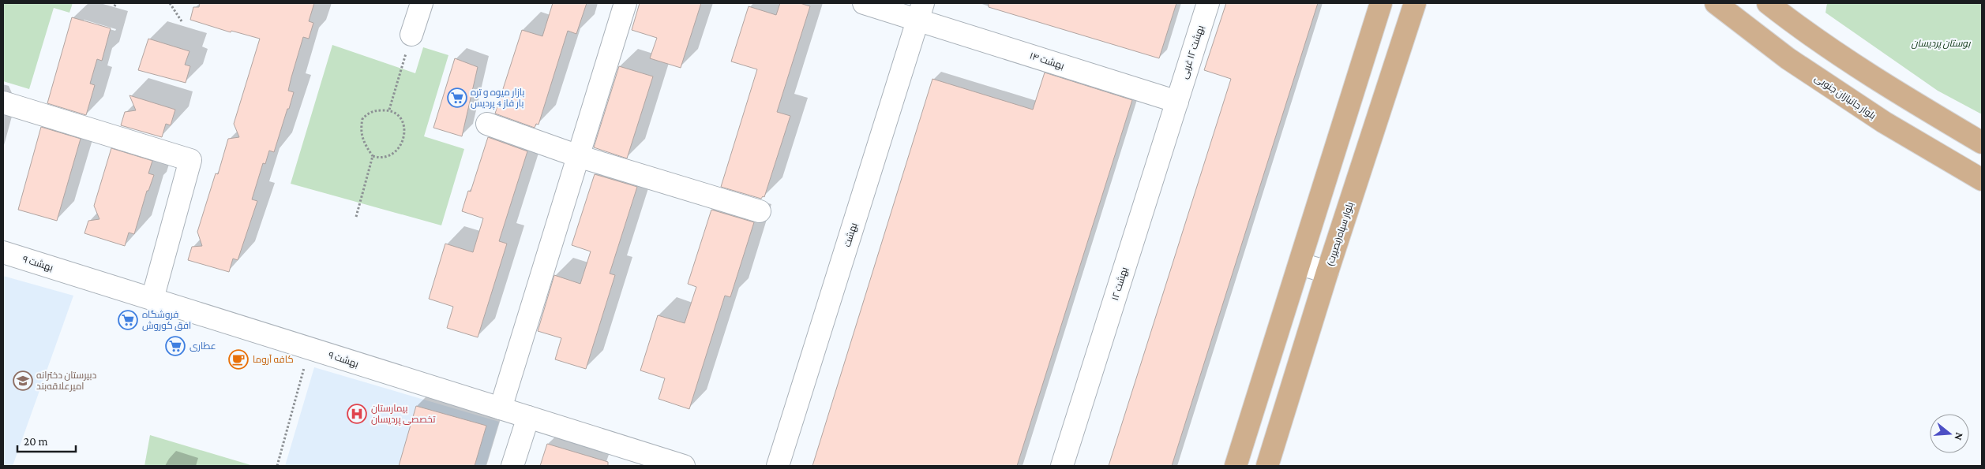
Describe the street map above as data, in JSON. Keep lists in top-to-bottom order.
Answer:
{
  "streets": {
    "main road": ["بلوار جانبازان جنوبی", "بلوار سپاه(بصیرت)"],
    "street": [
      "بهشت ۱۲ غربی",
      "بهشت ۱۴",
      "بهشت",
      "بهشت ۹",
      "بهشت ۱۲"
    ]
  },
  "crossings": [
    ["بهشت ۱۲ غربی", "بهشت ۱۴"],
    ["بهشت ۱۲ غربی", "بهشت ۱۲"],
    ["بهشت ۱۴", "بهشت"],
    ["بهشت ۱۴", "بهشت ۱۲"]
  ],
  "parks": ["بوستان پردیسان"],
  "places": {
    "supermarket": ["بازار میوه و تره بار فاز 4 پردیس", "فروشگاه افق کوروش", "عطاری"],
    "cafe": ["کافه آروما"],
    "school or university": ["دبیرستان دخترانه امیرعلاقه‌بند"],
    "hospital": ["بیمارستان تخصصی پردیسان"]
  },
  "scale_bar": "20 m",
  "north": "right"
}
